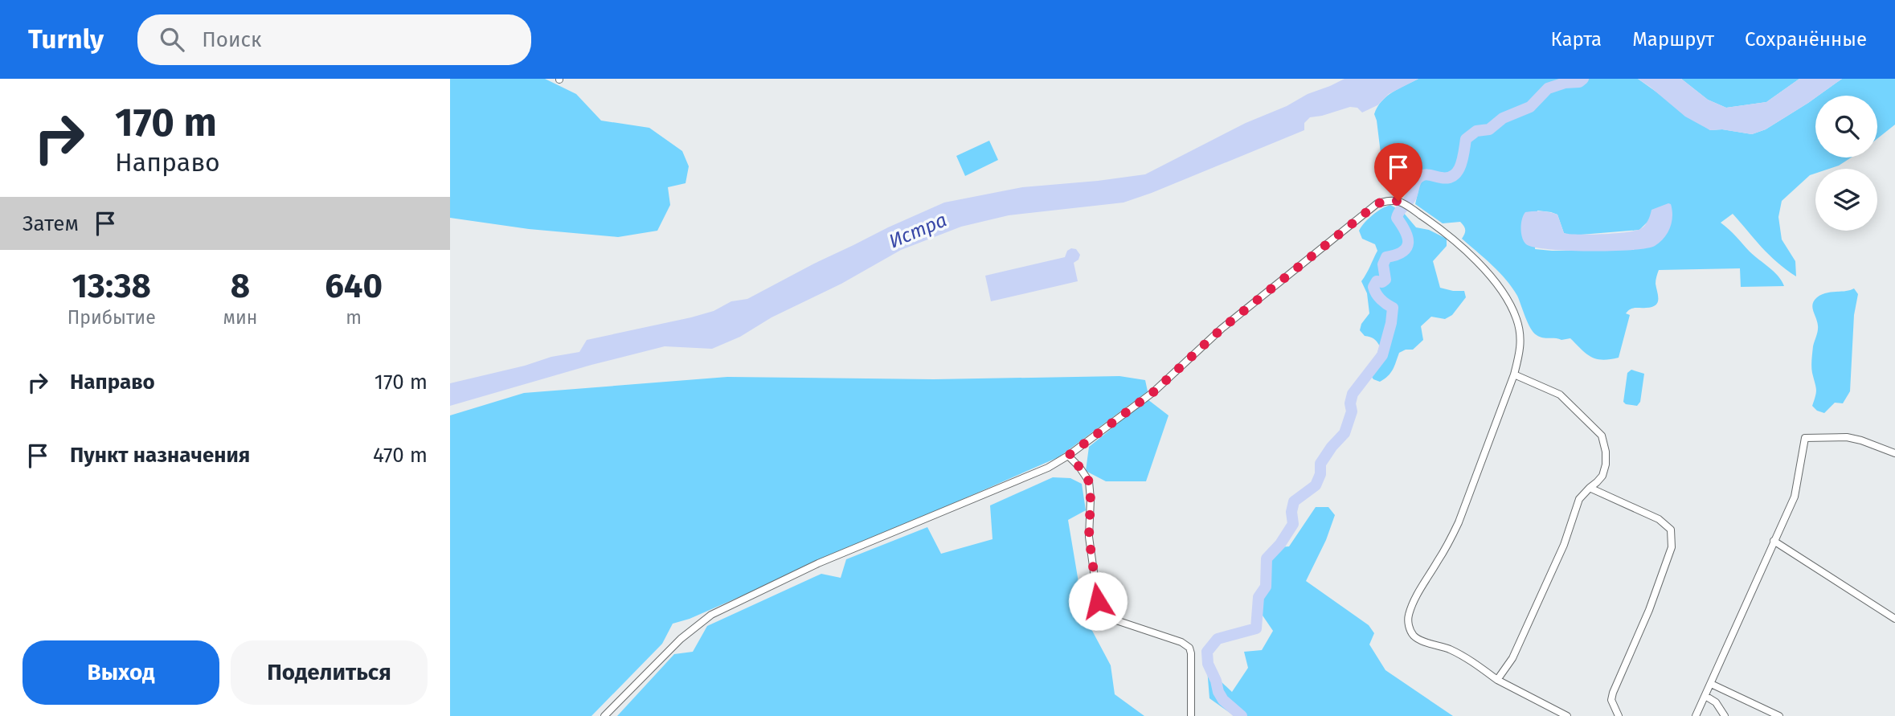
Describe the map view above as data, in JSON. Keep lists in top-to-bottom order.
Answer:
{
  "water": ["Истра"],
  "page": {
    "header": "Turnly",
    "search": "Поиск",
    "nav": ["Карта", "Маршрут", "Сохранённые"],
    "turn": ["170 m", "Направо"],
    "then": "Затем",
    "eta": [
      "13:38",
      "Прибытие",
      "8",
      "мин",
      "640",
      "m"
    ],
    "list": [
      {
        "name": "Направо",
        "value": "170 m"
      },
      {
        "name": "Пункт назначения",
        "value": "470 m"
      }
    ],
    "buttons": ["Выход", "Поделиться"]
  }
}
